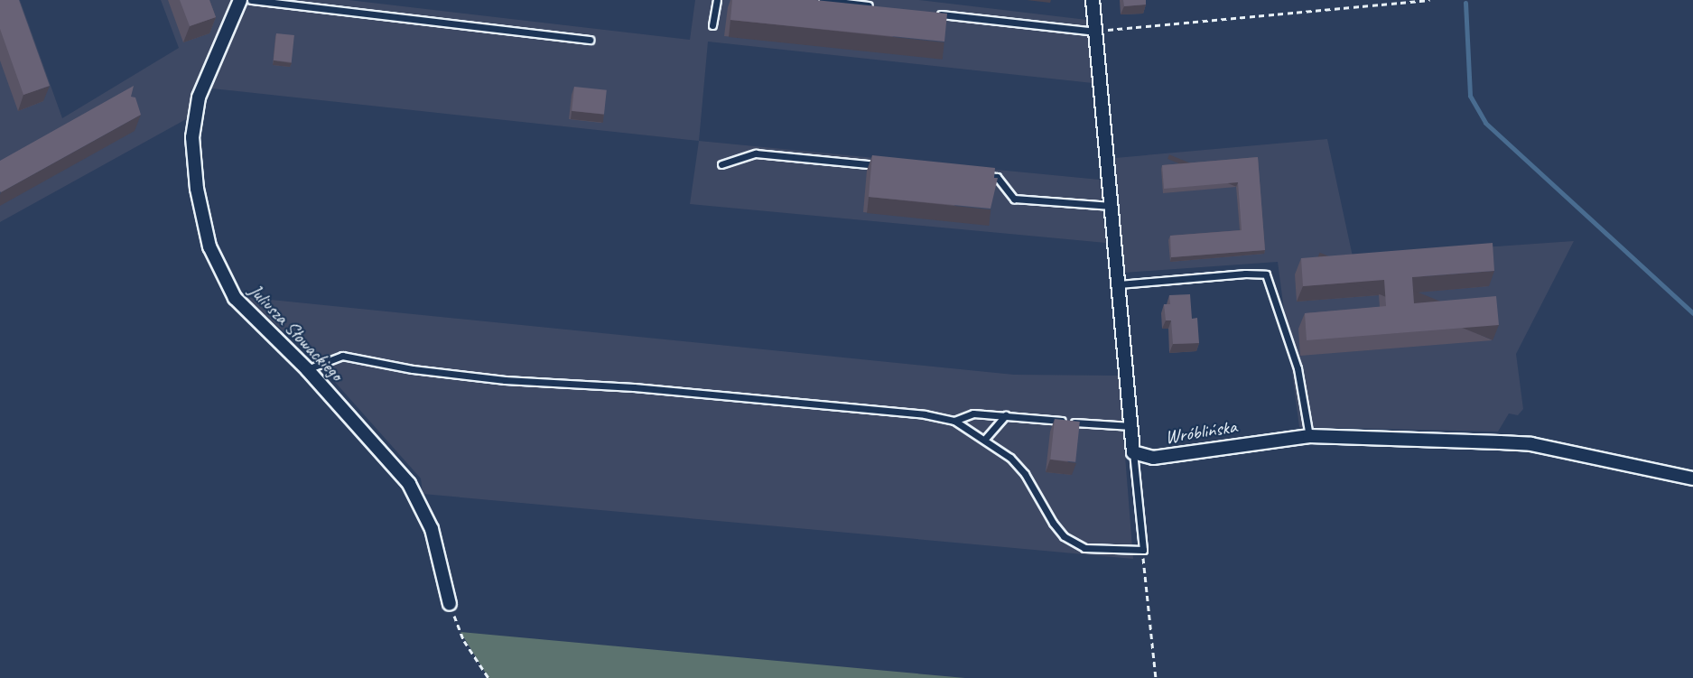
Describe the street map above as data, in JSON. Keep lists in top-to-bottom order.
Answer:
{
  "streets": {
    "street": ["Juliusza Słowackiego", "Wróblińska"]
  }
}
